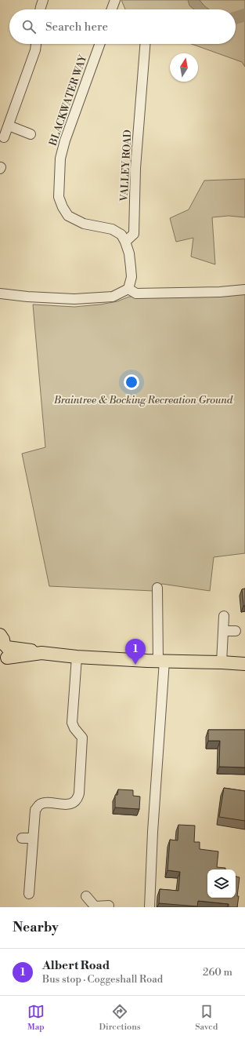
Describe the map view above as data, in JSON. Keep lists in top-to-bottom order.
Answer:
{
  "streets": {
    "street": ["BLACKWATER WAY", "VALLEY ROAD"]
  },
  "crossings": [
    ["BLACKWATER WAY", "VALLEY ROAD"]
  ],
  "parks": ["Braintree & Bocking Recreation Ground"],
  "north": "top",
  "page": {
    "search": "Search here",
    "pins": "1",
    "heading": "Nearby",
    "list": [
      {
        "mark": "1",
        "name": "Albert Road",
        "note": "Bus stop · Coggeshall Road",
        "value": "260 m"
      }
    ],
    "nav": ["Map", "Directions", "Saved"]
  }
}
